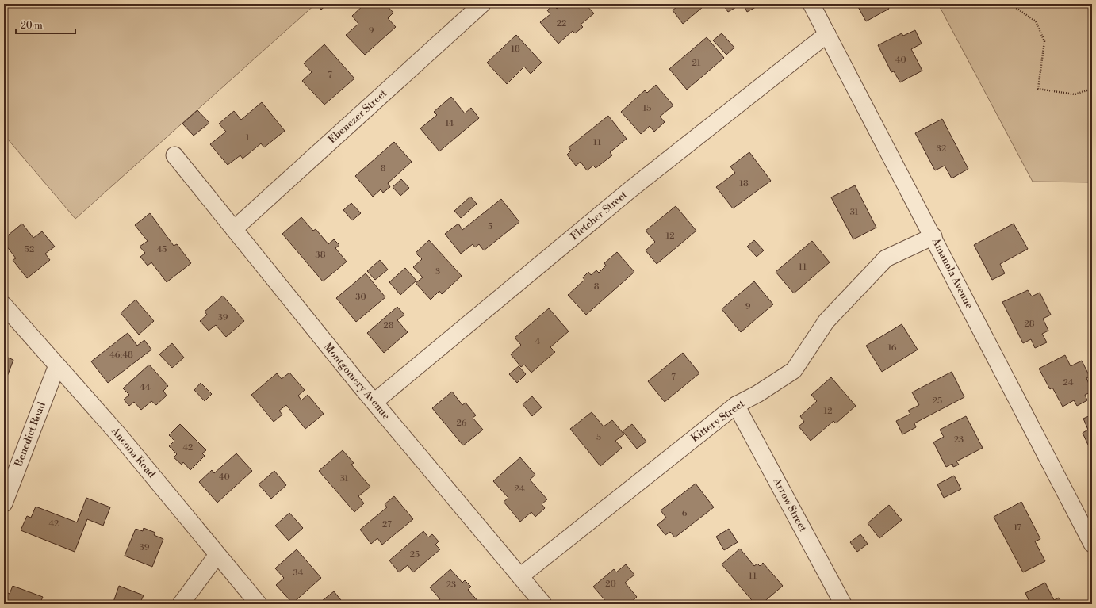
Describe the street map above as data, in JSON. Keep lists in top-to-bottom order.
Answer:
{
  "streets": {
    "street": [
      "Ebenezer Street",
      "Fletcher Street",
      "Amanola Avenue",
      "Montgomery Avenue",
      "Kittery Street",
      "Benedict Road",
      "Ancona Road",
      "Arrow Street"
    ]
  },
  "crossings": [
    ["Ebenezer Street", "Montgomery Avenue"],
    ["Fletcher Street", "Amanola Avenue"],
    ["Fletcher Street", "Montgomery Avenue"],
    ["Amanola Avenue", "Kittery Street"],
    ["Montgomery Avenue", "Kittery Street"],
    ["Kittery Street", "Arrow Street"],
    ["Benedict Road", "Ancona Road"]
  ],
  "house_numbers": [
    "22",
    "9",
    "18",
    "40",
    "21",
    "7",
    "15",
    "14",
    "1",
    "11",
    "32",
    "8",
    "18",
    "31",
    "5",
    "12",
    "52",
    "45",
    "38",
    "11",
    "3",
    "8",
    "30",
    "9",
    "39",
    "28",
    "28",
    "4",
    "16",
    "46;48",
    "7",
    "24",
    "44",
    "25",
    "12",
    "26",
    "5",
    "23",
    "42",
    "40",
    "31",
    "24",
    "6",
    "42",
    "27",
    "17",
    "39",
    "25",
    "34",
    "11",
    "20",
    "23"
  ],
  "scale_bar": "20 m"
}
